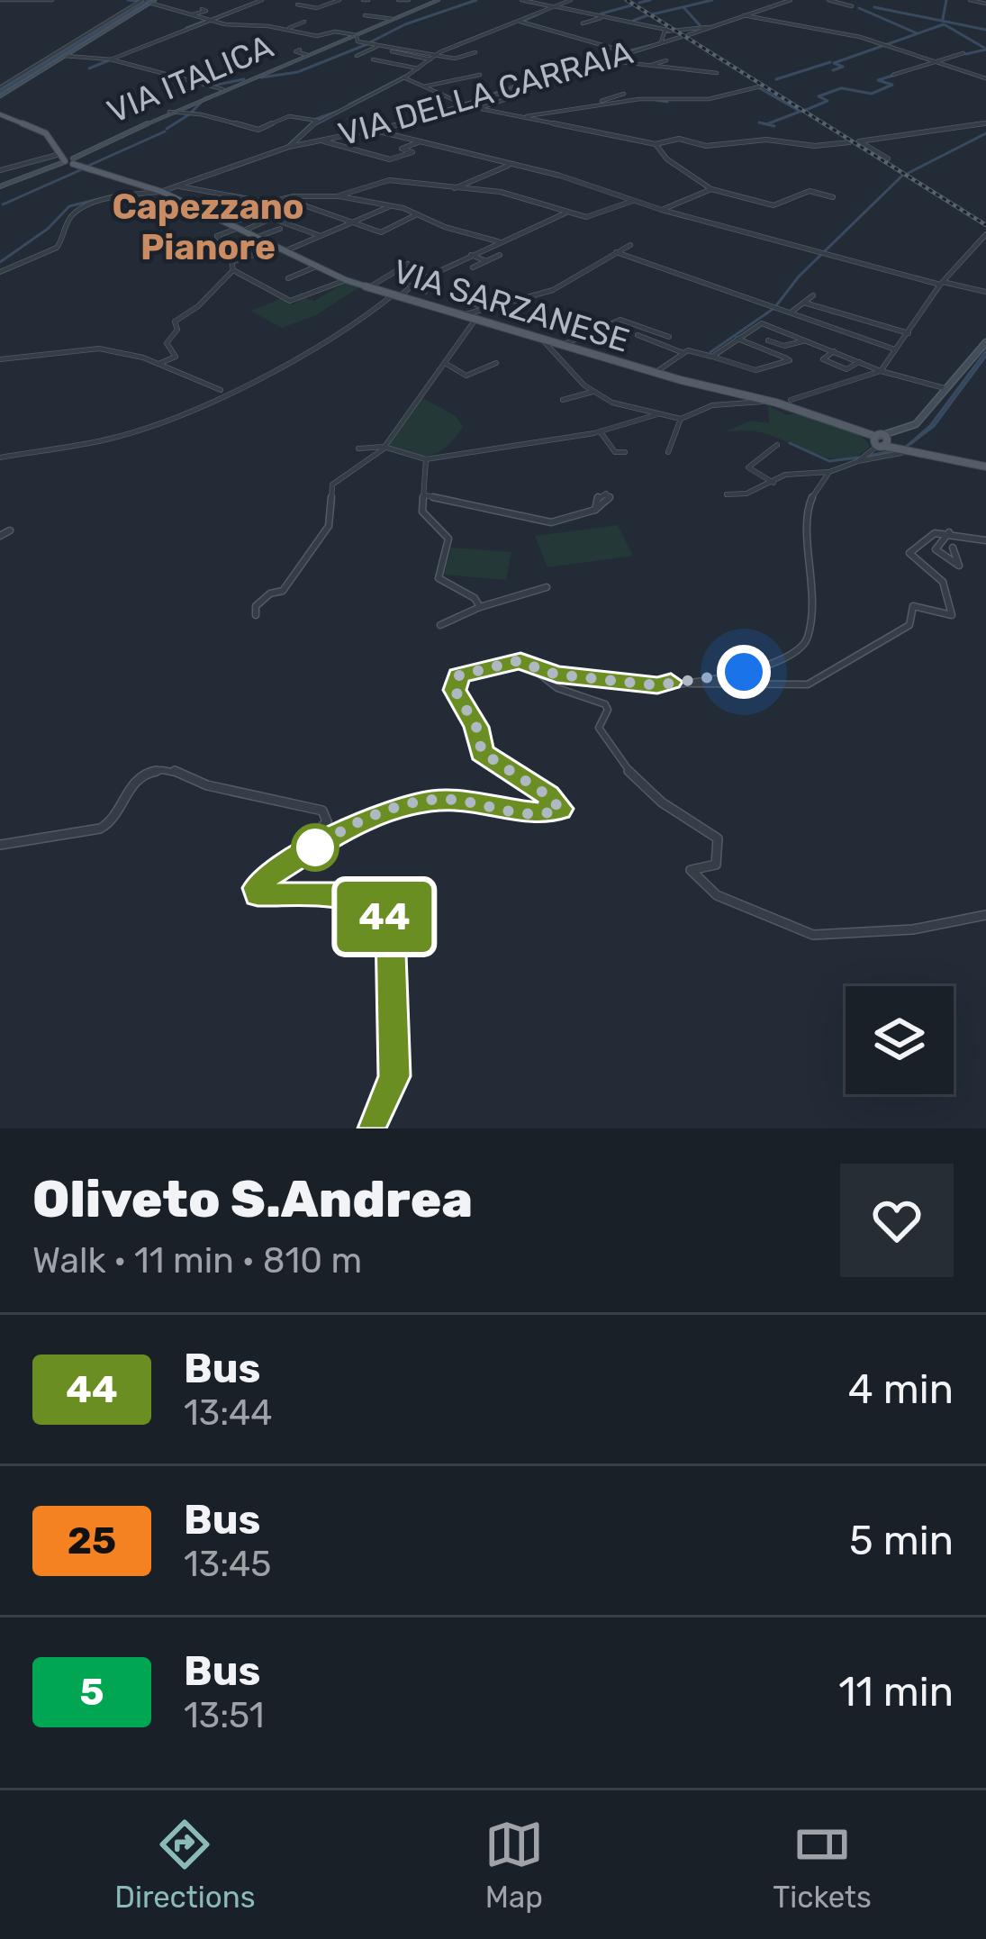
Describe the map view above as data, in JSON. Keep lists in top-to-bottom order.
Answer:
{
  "streets": {
    "main road": ["VIA ITALICA", "VIA SARZANESE"],
    "street": ["VIA DELLA CARRAIA"]
  },
  "crossings": [
    ["VIA ITALICA", "VIA SARZANESE"],
    ["VIA DELLA CARRAIA", "VIA SARZANESE"]
  ],
  "districts": ["Capezzano Pianore"],
  "lines": ["bus line 44"],
  "page": {
    "on_map": "44",
    "heading": ["Oliveto S.Andrea", "Walk · 11 min · 810 m"],
    "list": [
      {
        "mark": "44",
        "name": "Bus",
        "note": "13:44",
        "value": "4 min"
      },
      {
        "mark": "25",
        "name": "Bus",
        "note": "13:45",
        "value": "5 min"
      },
      {
        "mark": "5",
        "name": "Bus",
        "note": "13:51",
        "value": "11 min"
      }
    ],
    "tabs": ["Directions", "Map", "Tickets"]
  }
}
